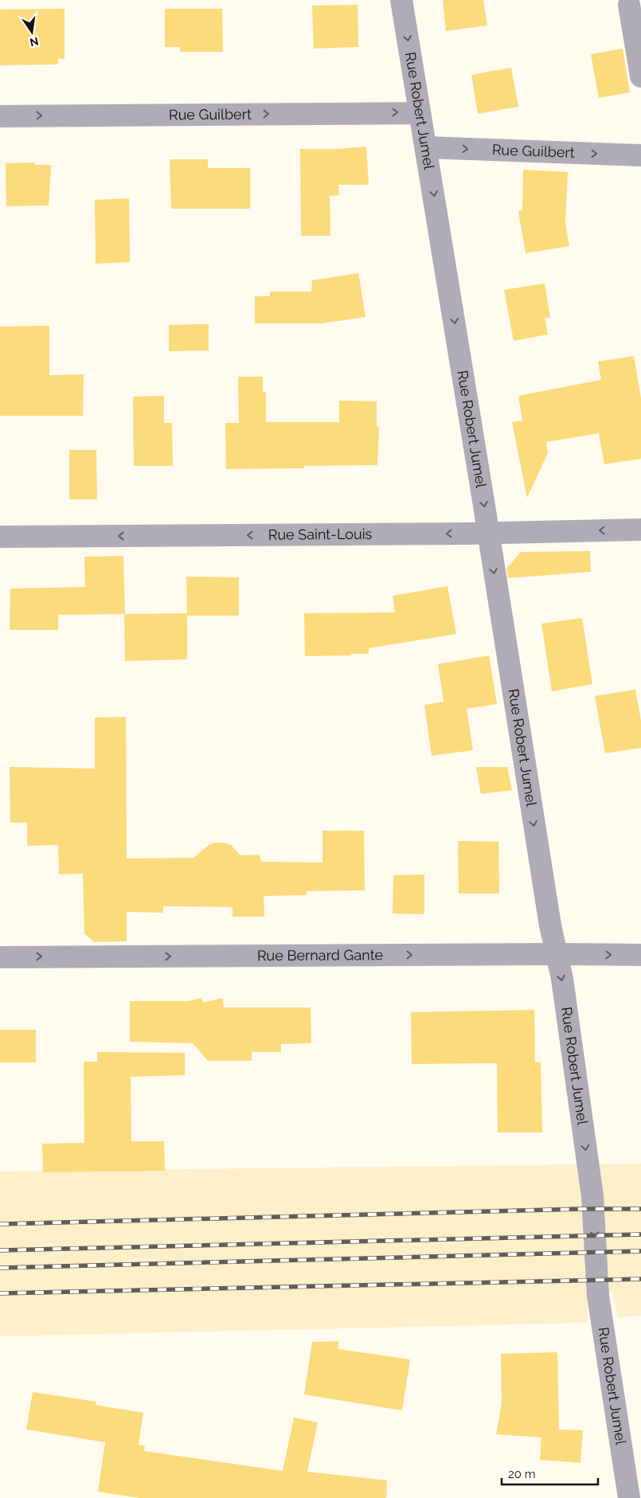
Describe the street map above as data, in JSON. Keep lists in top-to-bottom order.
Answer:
{
  "streets": {
    "street": [
      "Rue Robert Jumel",
      "Rue Guilbert",
      "Rue Saint-Louis",
      "Rue Bernard Gante"
    ]
  },
  "crossings": [
    ["Rue Robert Jumel", "Rue Guilbert"],
    ["Rue Robert Jumel", "Rue Saint-Louis"],
    ["Rue Robert Jumel", "Rue Bernard Gante"]
  ],
  "one_way": [
    "Rue Robert Jumel",
    "Rue Guilbert",
    "Rue Saint-Louis",
    "Rue Bernard Gante"
  ],
  "scale_bar": "20 m",
  "north": "bottom"
}
